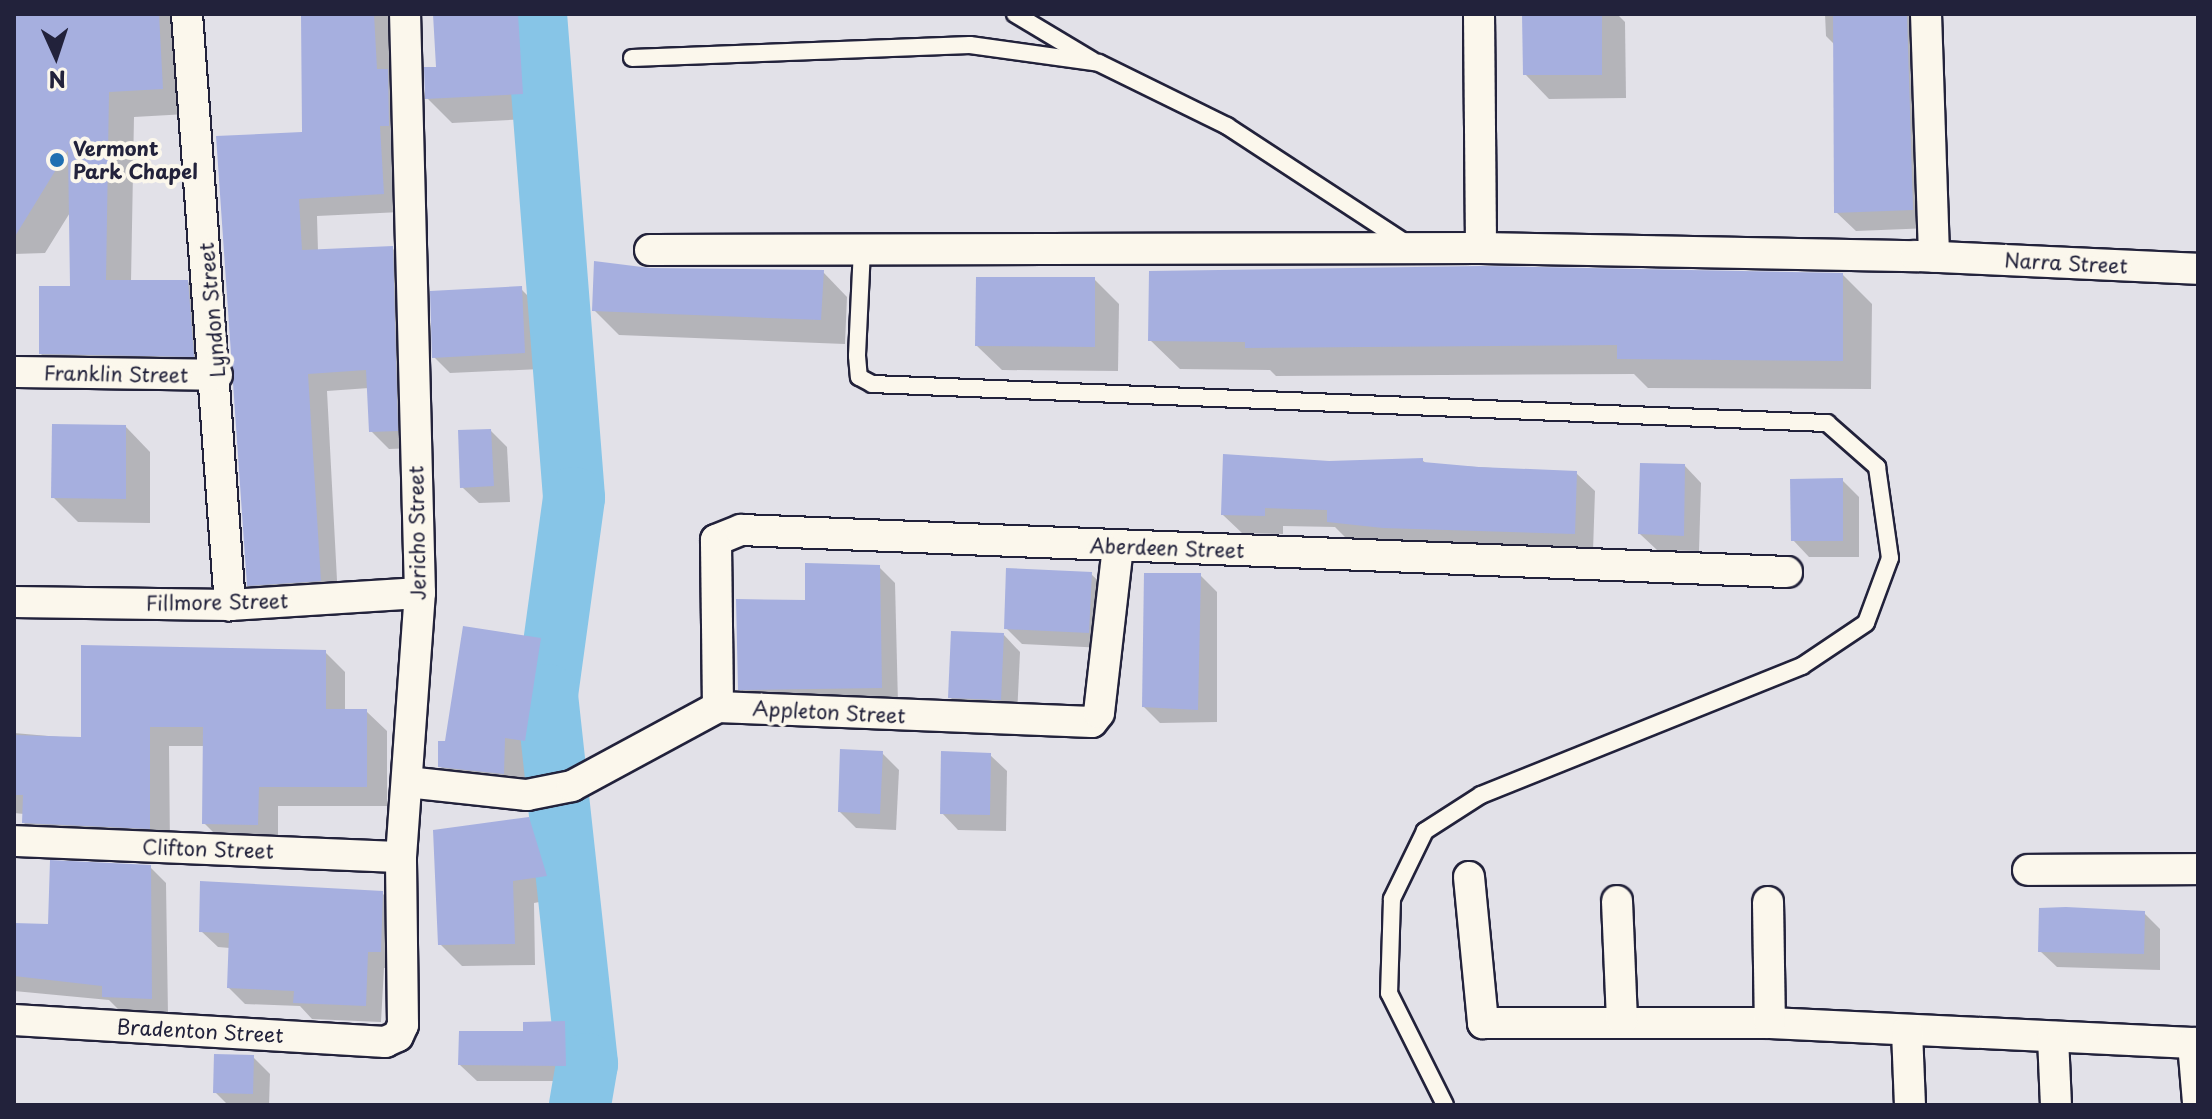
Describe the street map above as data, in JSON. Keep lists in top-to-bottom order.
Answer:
{
  "streets": {
    "street": [
      "Narra Street",
      "Lyndon Street",
      "Franklin Street",
      "Jericho Street",
      "Aberdeen Street",
      "Fillmore Street",
      "Appleton Street",
      "Clifton Street",
      "Bradenton Street"
    ]
  },
  "crossings": [
    ["Lyndon Street", "Franklin Street"],
    ["Lyndon Street", "Fillmore Street"],
    ["Jericho Street", "Fillmore Street"],
    ["Jericho Street", "Clifton Street"],
    ["Jericho Street", "Bradenton Street"],
    ["Aberdeen Street", "Appleton Street"]
  ],
  "places": ["Vermont Park Chapel"],
  "north": "bottom"
}
